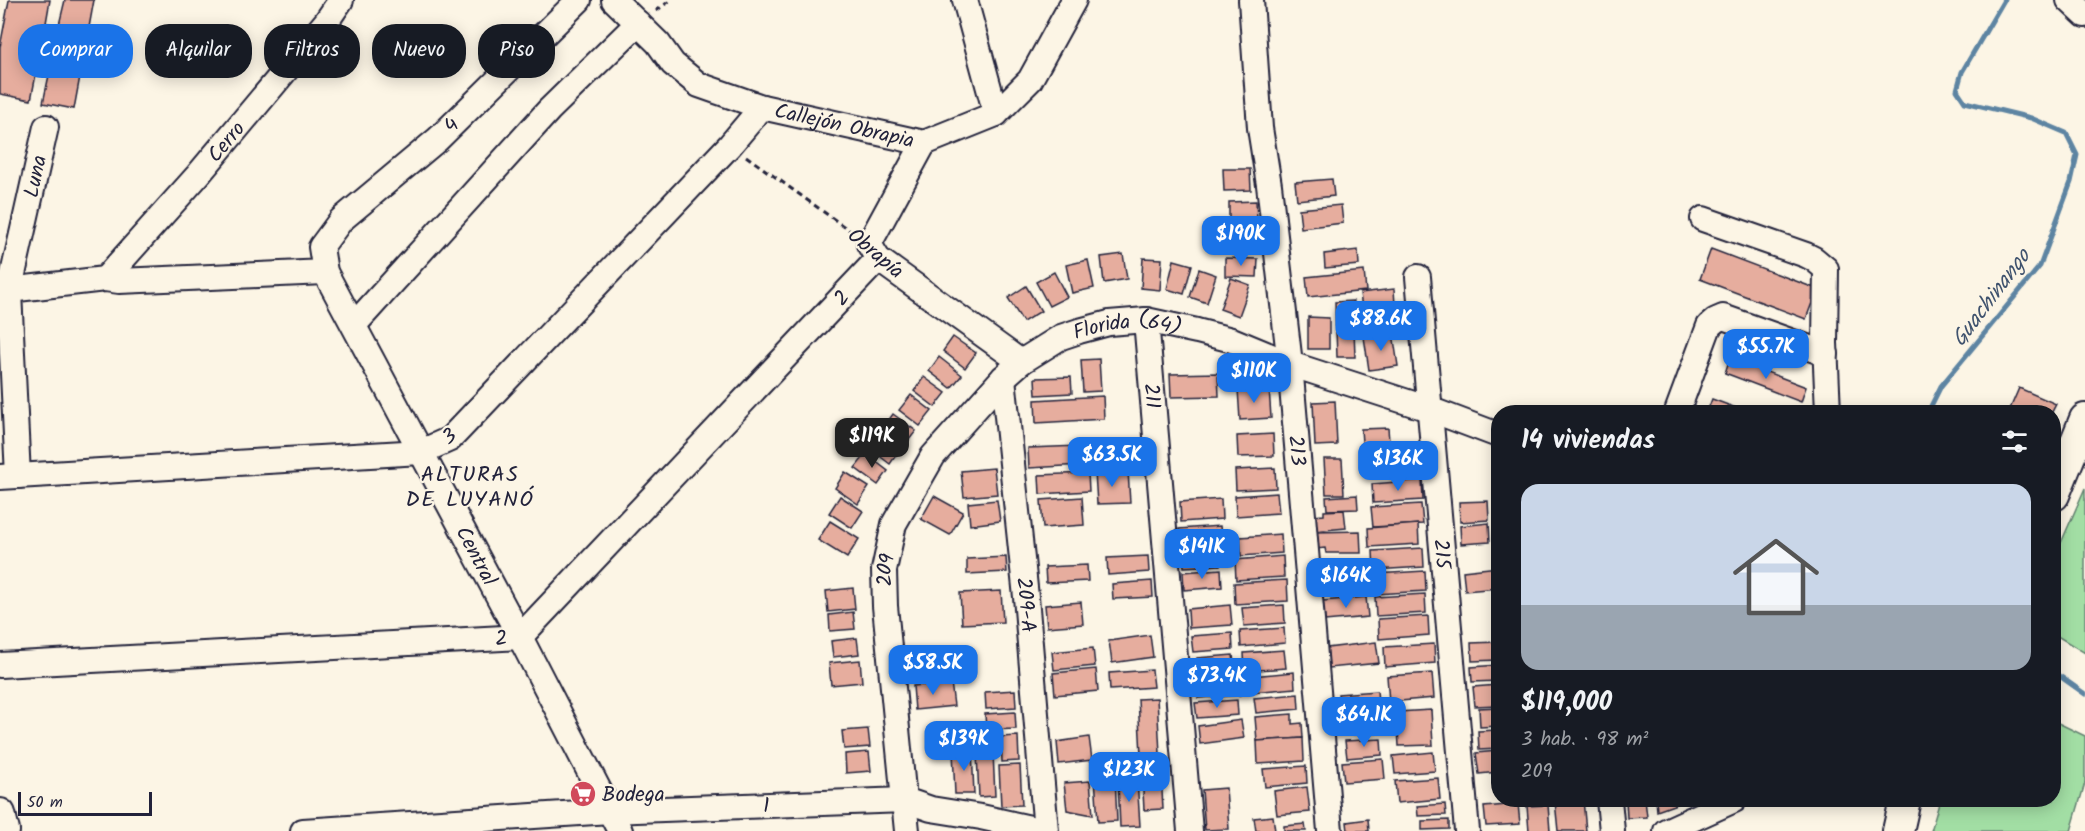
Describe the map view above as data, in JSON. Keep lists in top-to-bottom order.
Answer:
{
  "streets": {
    "street": [
      "4",
      "Callejón Obrapia",
      "Cerro",
      "Luna",
      "Obrapía",
      "2",
      "Florida (64)",
      "211",
      "3",
      "213",
      "215",
      "Central",
      "209",
      "209-A",
      "1"
    ]
  },
  "crossings": [
    ["4", "Central"],
    ["Callejón Obrapia", "2"],
    ["Callejón Obrapia", "3"],
    ["Luna", "3"],
    ["Obrapía", "2"],
    ["Obrapía", "Florida (64)"],
    ["Obrapía", "3"],
    ["2", "Central"],
    ["Florida (64)", "211"],
    ["Florida (64)", "213"],
    ["Florida (64)", "215"],
    ["Florida (64)", "209"],
    ["Florida (64)", "209-A"],
    ["3", "Central"],
    ["Central", "1"],
    ["209", "209-A"],
    ["209", "1"],
    ["209-A", "1"]
  ],
  "districts": ["ALTURAS DE LUYANÓ"],
  "water": ["Guachinango"],
  "places": {
    "supermarket": ["Bodega"]
  },
  "scale_bar": "50 m",
  "page": {
    "chip": [
      "Comprar",
      "Alquilar",
      "Filtros",
      "Nuevo",
      "Piso"
    ],
    "price": [
      "$190K",
      "$88.6K",
      "$55.7K",
      "$110K",
      "$119K",
      "$63.5K",
      "$136K",
      "$141K",
      "$164K",
      "$58.5K",
      "$73.4K",
      "$64.1K",
      "$139K",
      "$123K"
    ],
    "heading": "14 viviendas",
    "list": [
      {
        "name": "$119,000",
        "note": "3 hab. · 98 m² · 209"
      }
    ],
    "scale": "50 m"
  }
}
